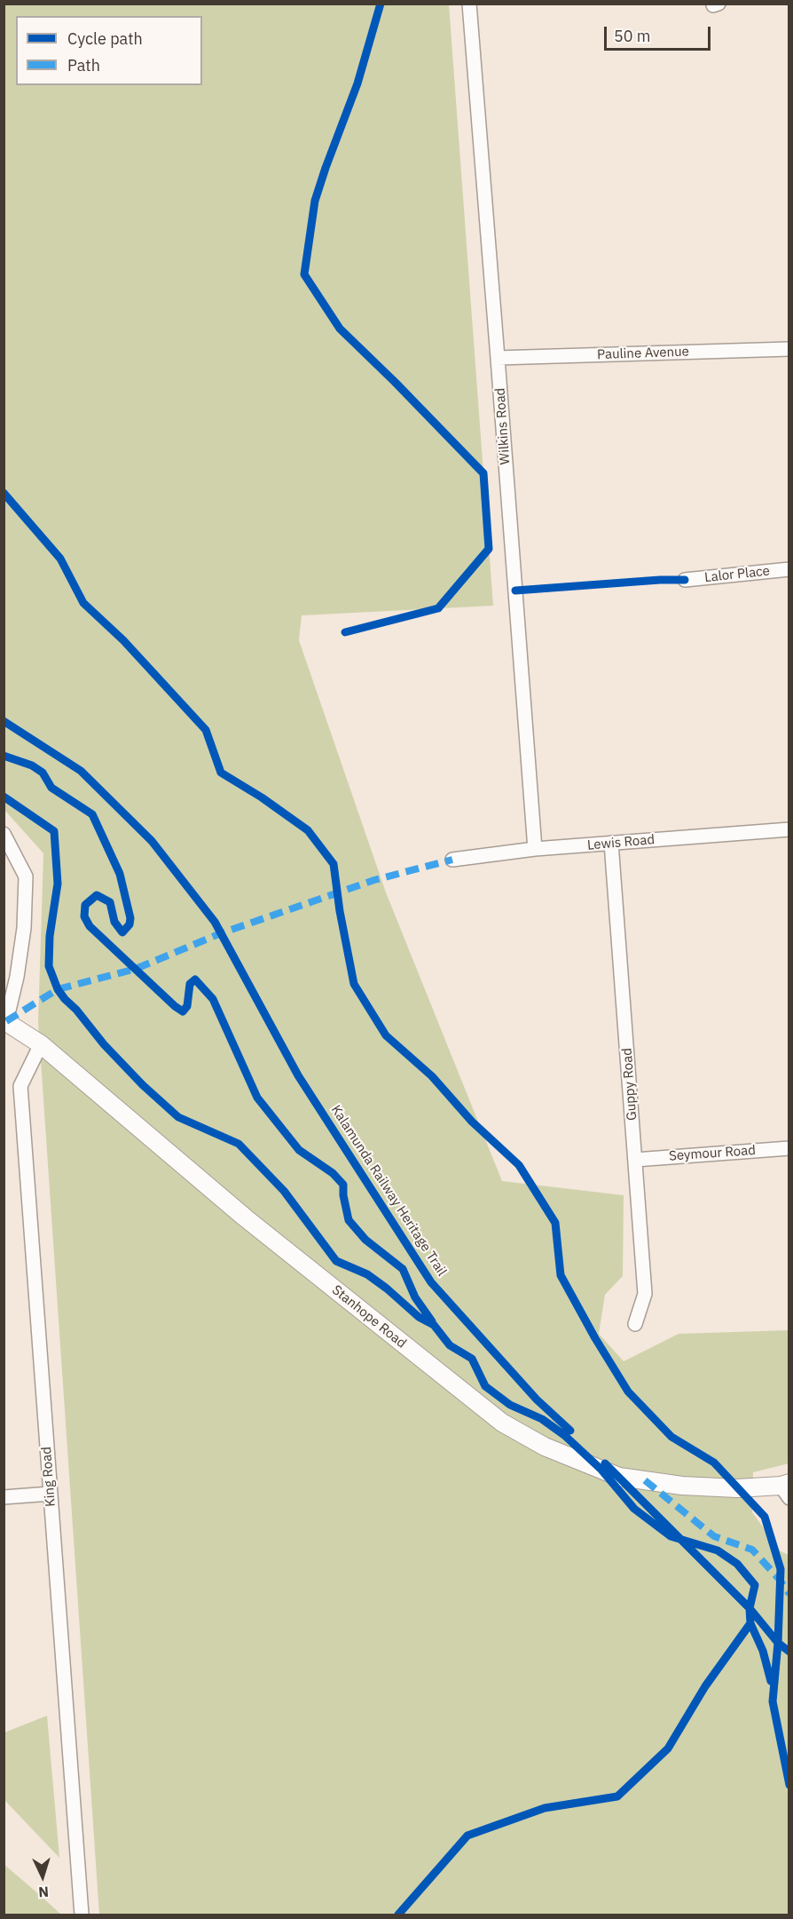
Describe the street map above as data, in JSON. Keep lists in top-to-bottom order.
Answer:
{
  "streets": {
    "street": [
      "Pauline Avenue",
      "Wilkins Road",
      "Lalor Place",
      "Lewis Road",
      "Guppy Road",
      "Seymour Road",
      "Stanhope Road",
      "King Road"
    ],
    "cycle path": ["Kalamunda Railway Heritage Trail"]
  },
  "crossings": [
    ["Pauline Avenue", "Wilkins Road"],
    ["Wilkins Road", "Lewis Road"],
    ["Lewis Road", "Guppy Road"],
    ["Guppy Road", "Seymour Road"],
    ["Stanhope Road", "King Road"]
  ],
  "legend": ["Cycle path", "Path"],
  "scale_bar": "50 m",
  "north": "bottom"
}
